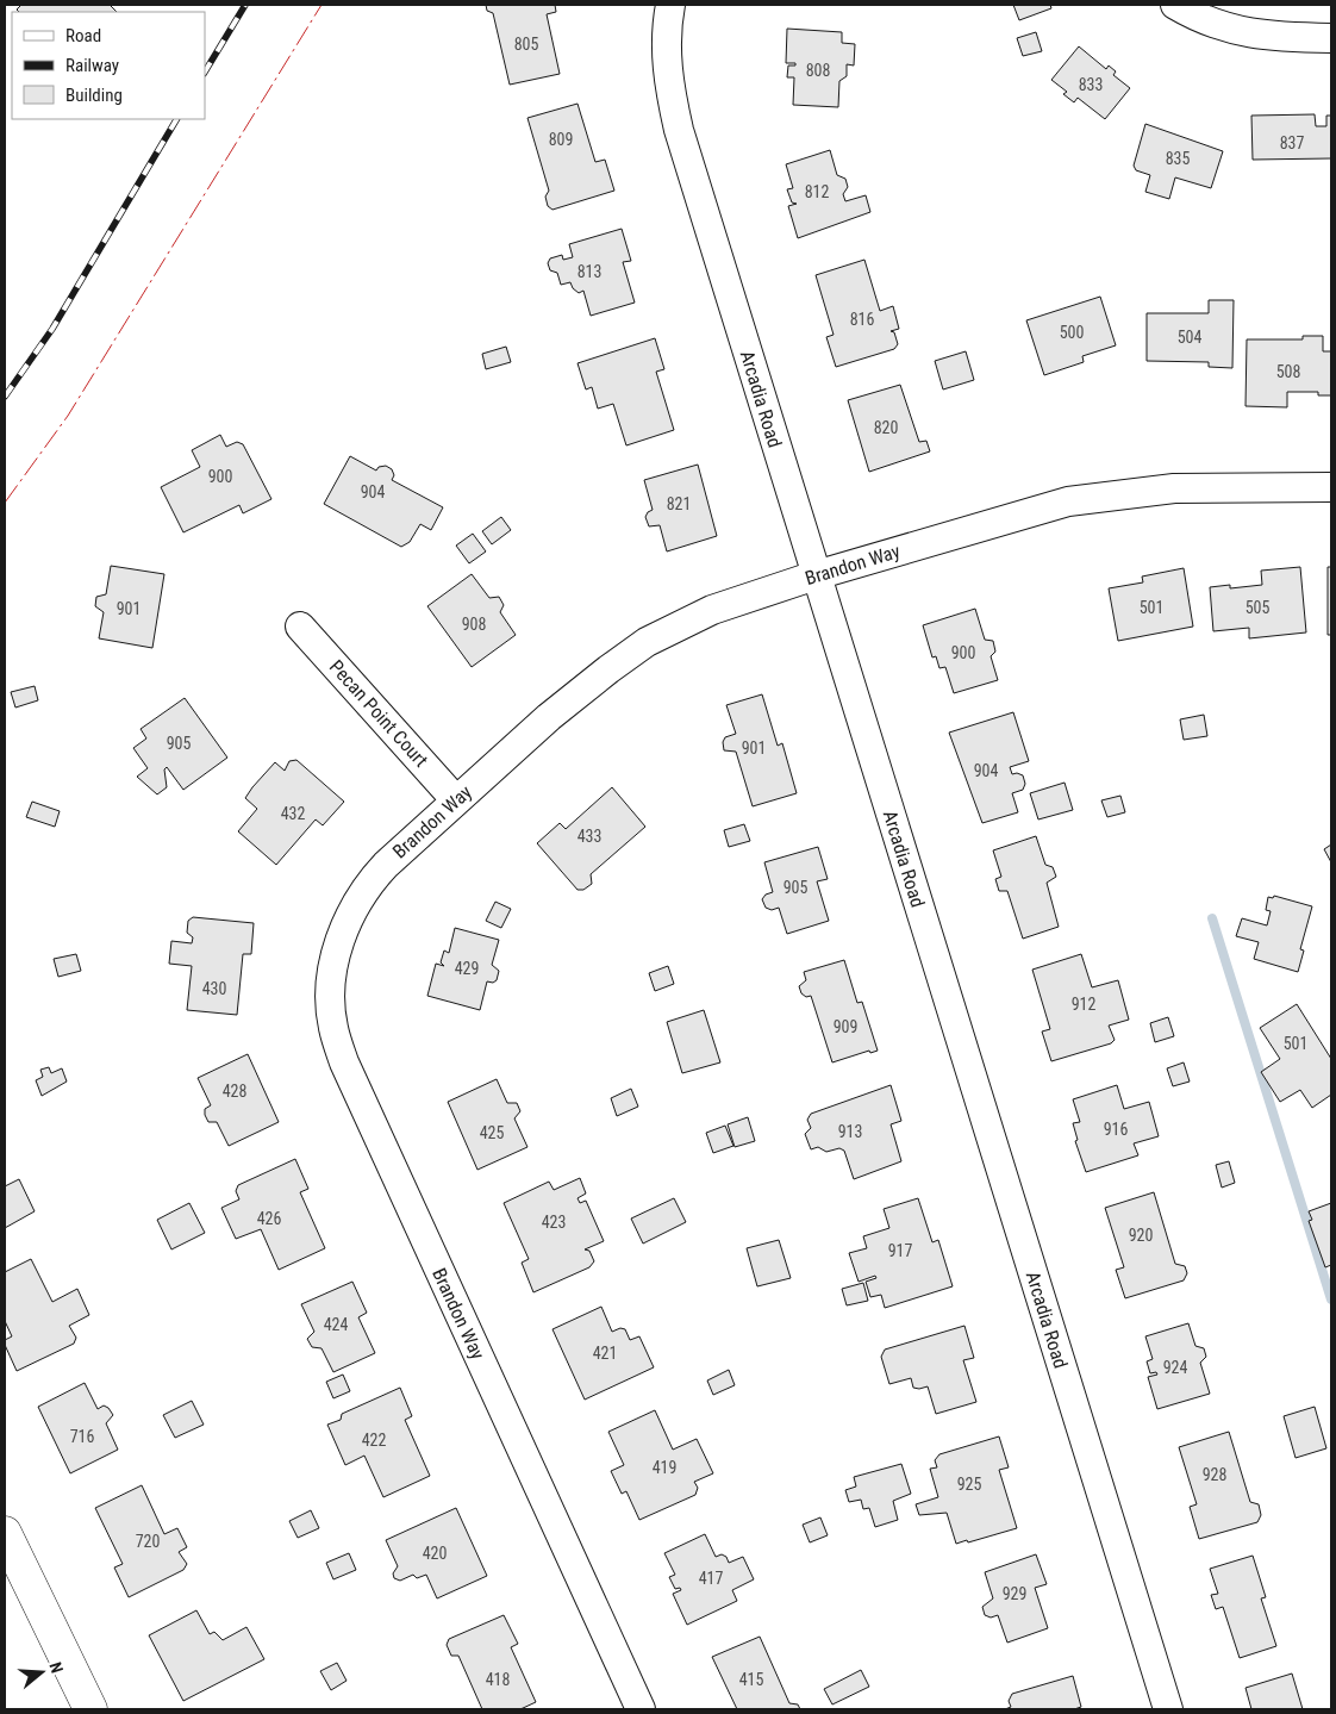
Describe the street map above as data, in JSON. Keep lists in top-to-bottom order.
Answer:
{
  "streets": {
    "street": ["Arcadia Road", "Brandon Way", "Pecan Point Court"]
  },
  "crossings": [
    ["Arcadia Road", "Brandon Way"],
    ["Brandon Way", "Pecan Point Court"]
  ],
  "house_numbers": [
    "805",
    "808",
    "833",
    "809",
    "837",
    "835",
    "812",
    "813",
    "816",
    "500",
    "504",
    "508",
    "820",
    "900",
    "904",
    "821",
    "501",
    "505",
    "901",
    "908",
    "900",
    "905",
    "901",
    "904",
    "432",
    "433",
    "905",
    "429",
    "430",
    "912",
    "909",
    "501",
    "428",
    "916",
    "913",
    "425",
    "426",
    "423",
    "920",
    "917",
    "424",
    "421",
    "924",
    "716",
    "422",
    "419",
    "928",
    "925",
    "720",
    "420",
    "417",
    "929",
    "418",
    "415"
  ],
  "legend": ["Road", "Railway", "Building"],
  "north": "right"
}
